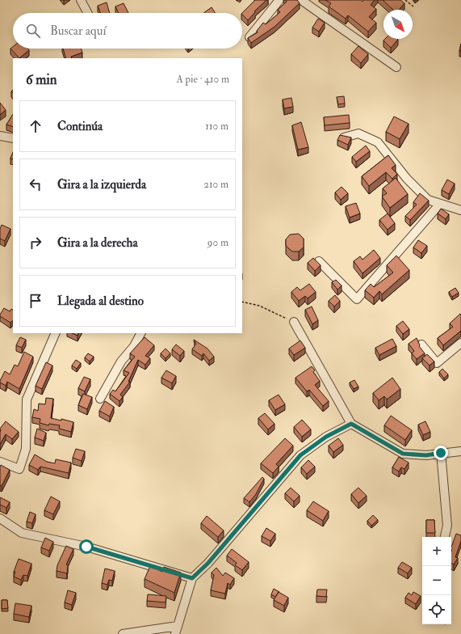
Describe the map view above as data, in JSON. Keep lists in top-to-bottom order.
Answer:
{
  "north": "bottom right",
  "page": {
    "search": "Buscar aquí",
    "heading": ["6 min", "A pie · 410 m"],
    "list": [
      ["Continúa", "110 m"],
      ["Gira a la izquierda", "210 m"],
      ["Gira a la derecha", "90 m"],
      "Llegada al destino"
    ],
    "map_buttons": ["+", "−"]
  }
}
